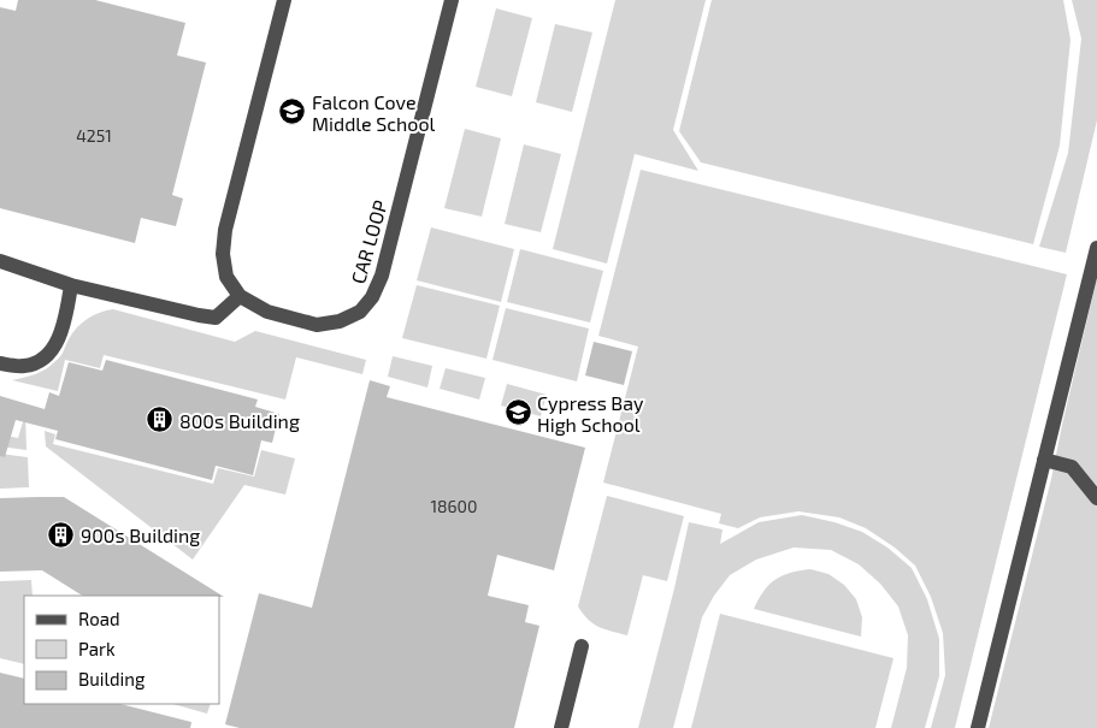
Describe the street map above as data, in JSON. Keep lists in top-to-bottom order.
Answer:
{
  "streets": {
    "lane": ["CAR LOOP"]
  },
  "places": {
    "school or university": ["Falcon Cove Middle School", "Cypress Bay High School"],
    "building": ["800s Building", "900s Building"]
  },
  "house_numbers": ["4251", "18600"],
  "legend": ["Road", "Park", "Building"]
}
